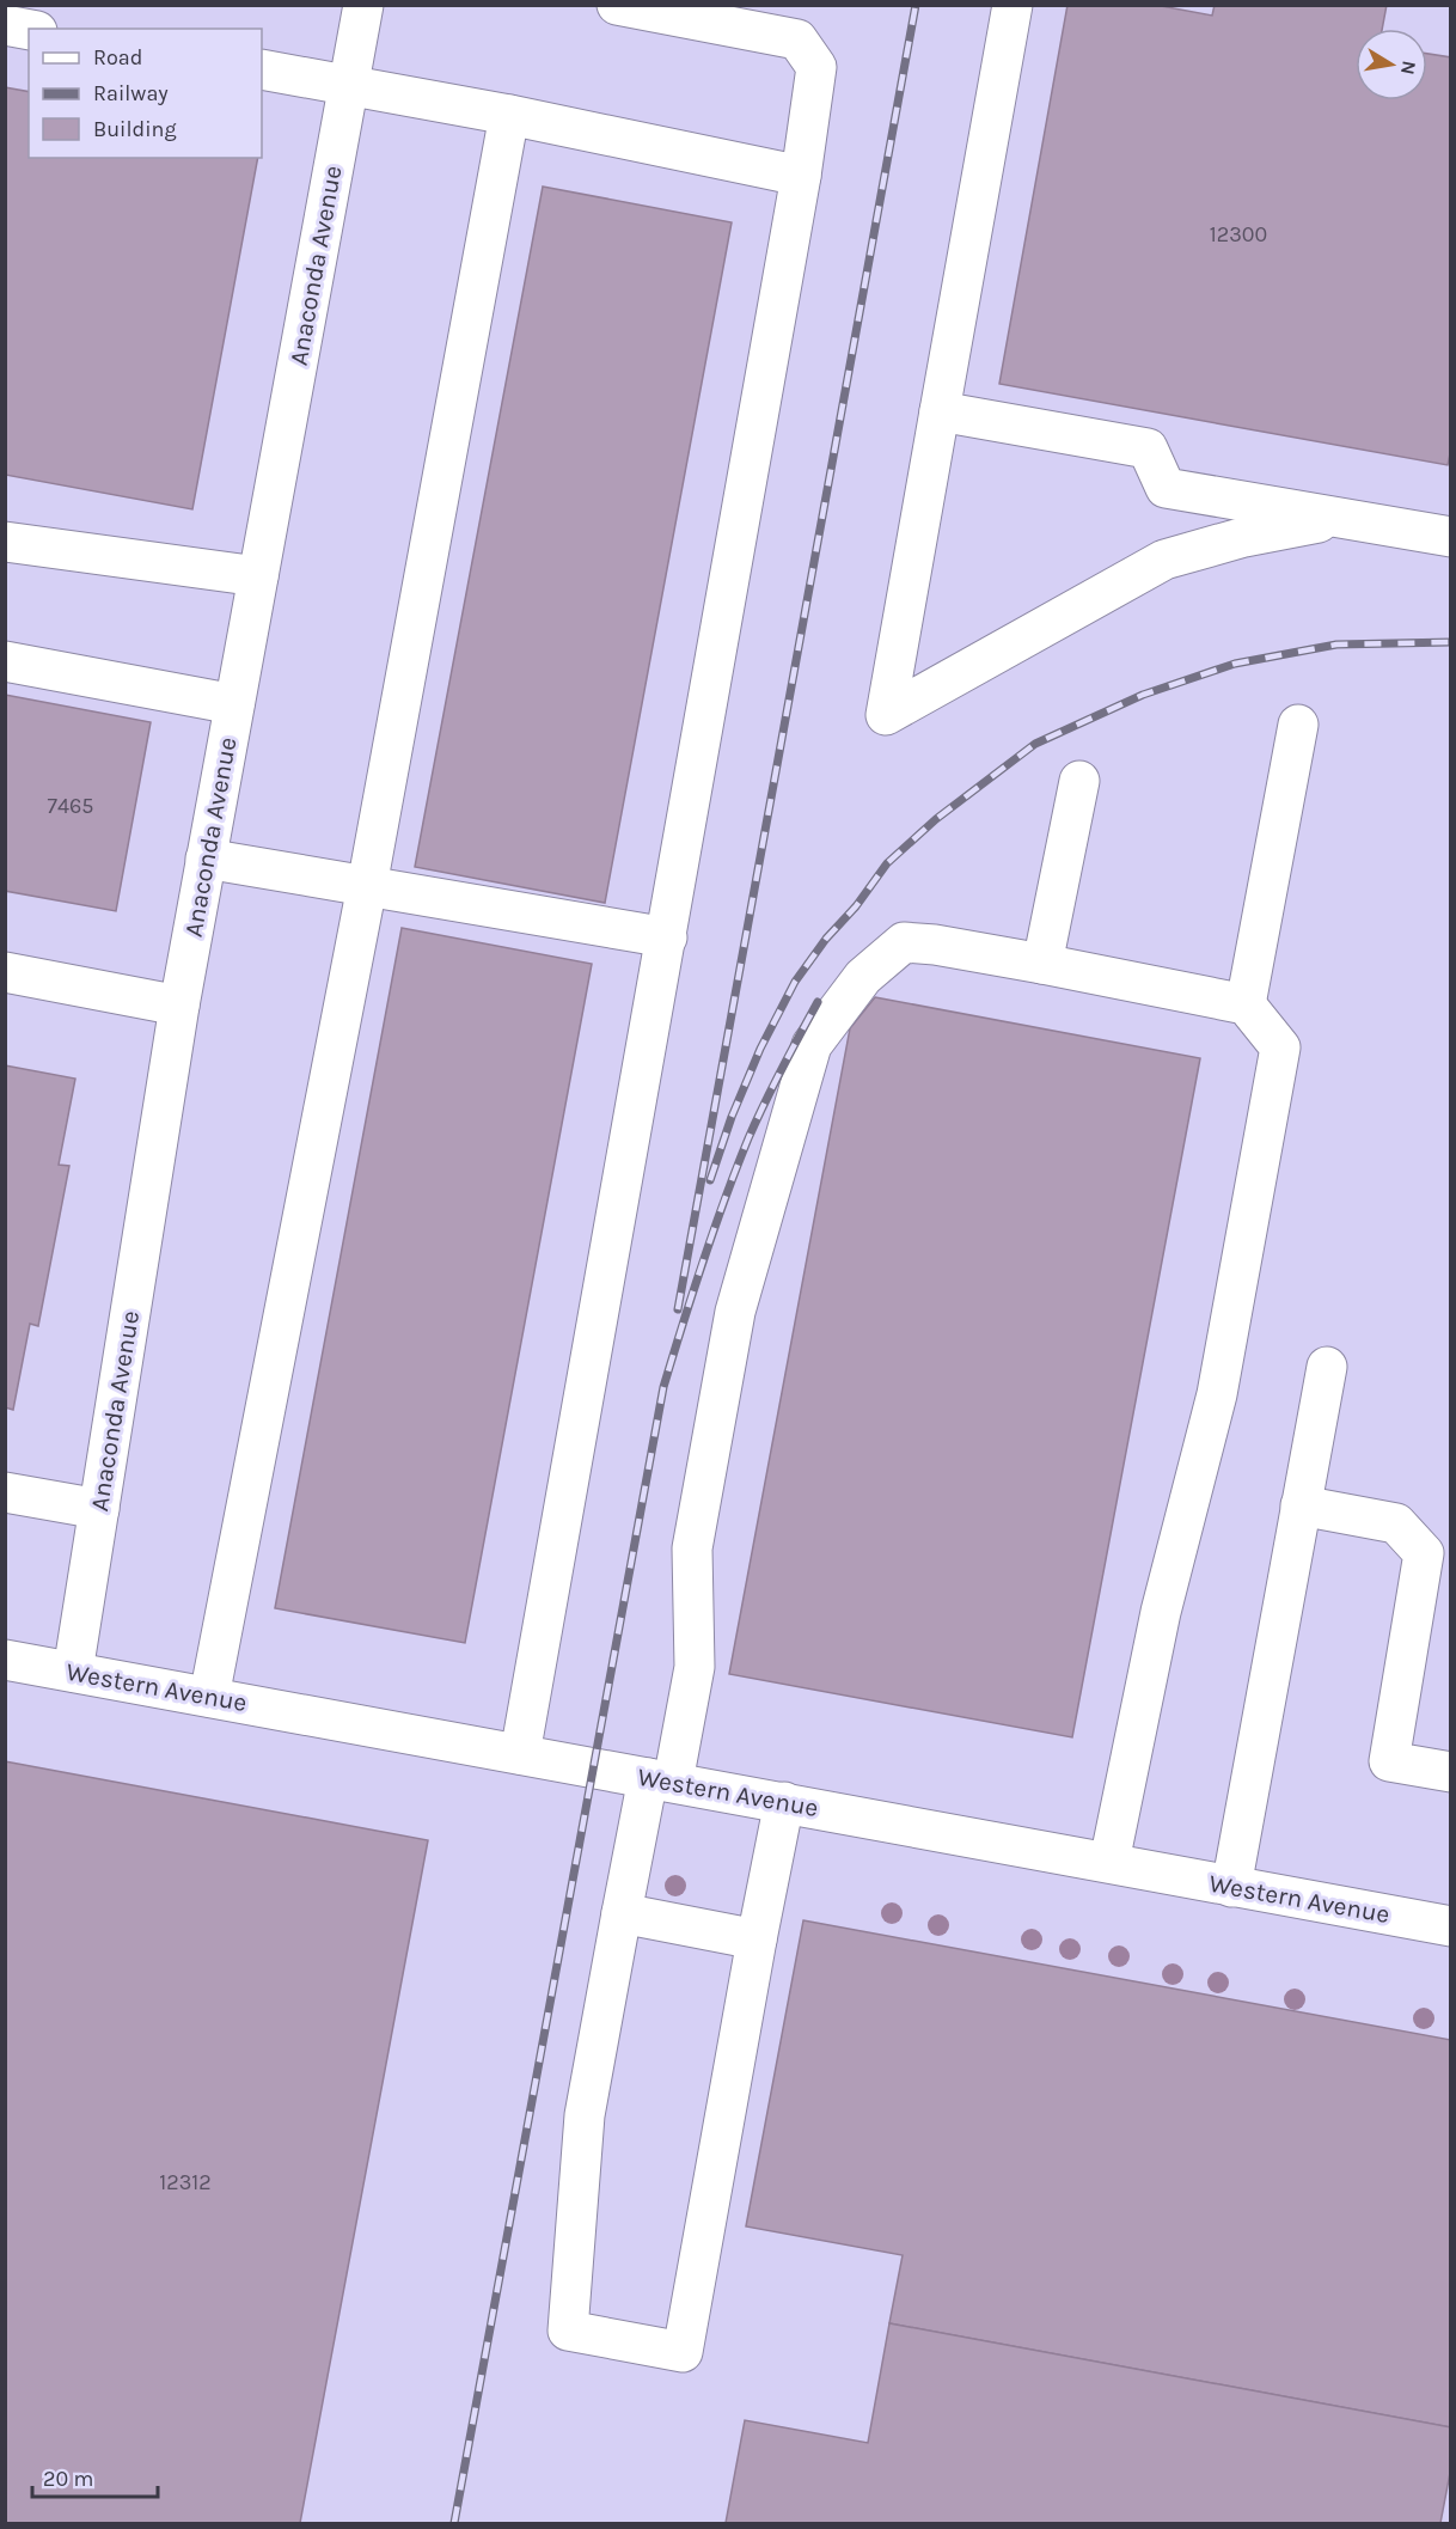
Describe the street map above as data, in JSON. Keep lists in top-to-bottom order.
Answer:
{
  "streets": {
    "street": ["Anaconda Avenue", "Western Avenue"]
  },
  "crossings": [
    ["Anaconda Avenue", "Western Avenue"]
  ],
  "house_numbers": ["12300", "7465", "12312"],
  "legend": ["Road", "Railway", "Building"],
  "scale_bar": "20 m",
  "north": "right"
}
